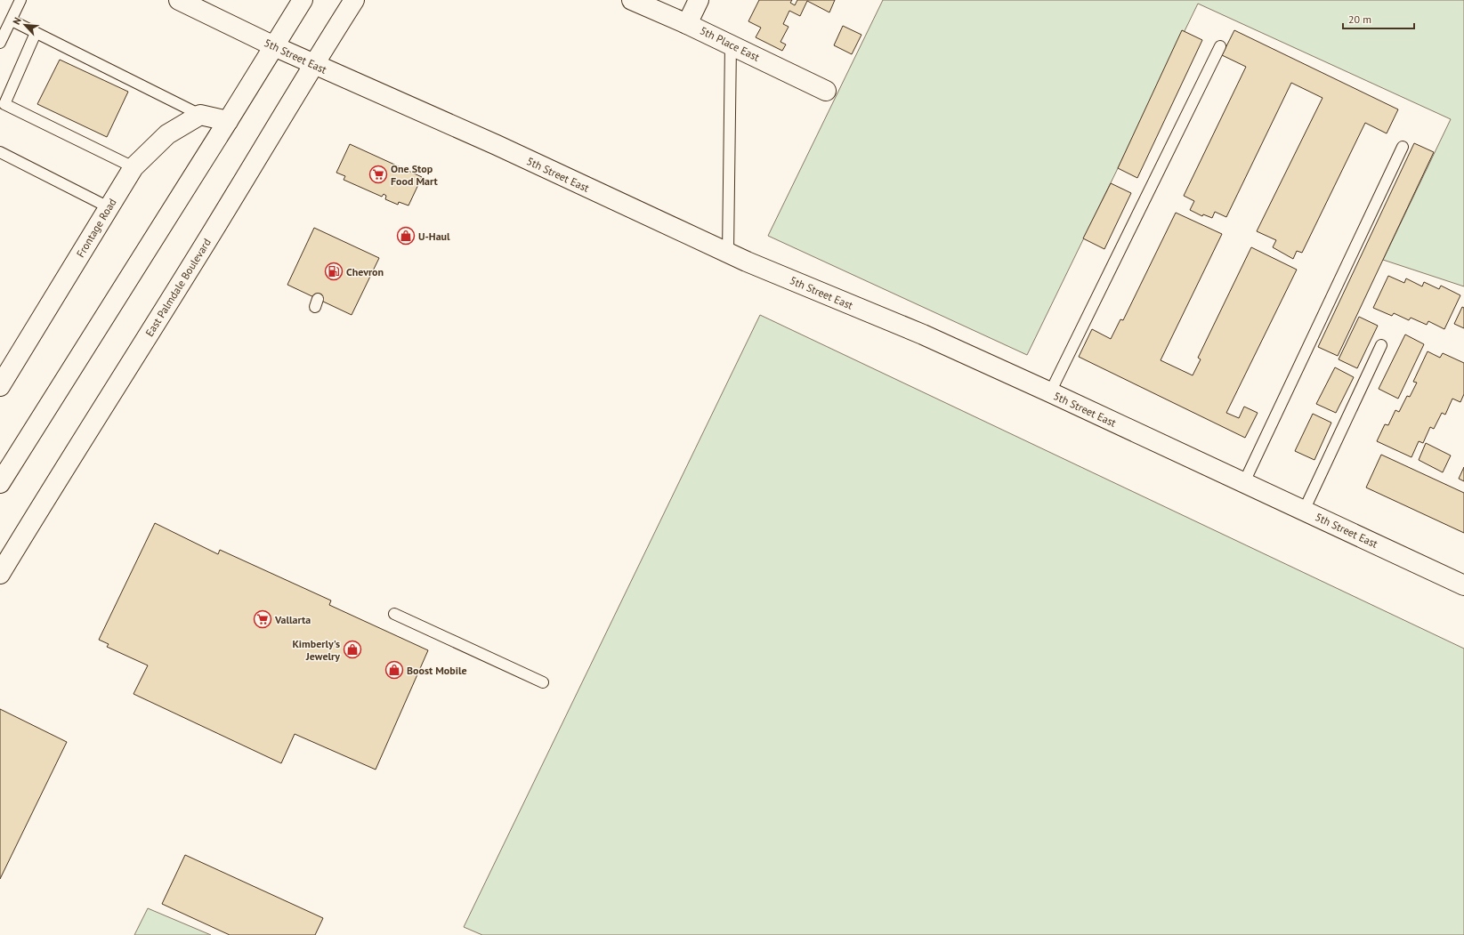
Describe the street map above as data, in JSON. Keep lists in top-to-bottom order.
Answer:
{
  "streets": {
    "main road": [
      "5th Place East",
      "5th Street East",
      "Frontage Road",
      "East Palmdale Boulevard"
    ]
  },
  "crossings": [
    ["5th Street East", "East Palmdale Boulevard"]
  ],
  "places": {
    "supermarket": ["One Stop Food Mart", "Vallarta"],
    "shop": ["U-Haul", "Kimberly's Jewelry", "Boost Mobile"],
    "fuel station": ["Chevron"]
  },
  "scale_bar": "20 m",
  "north": "top left"
}
